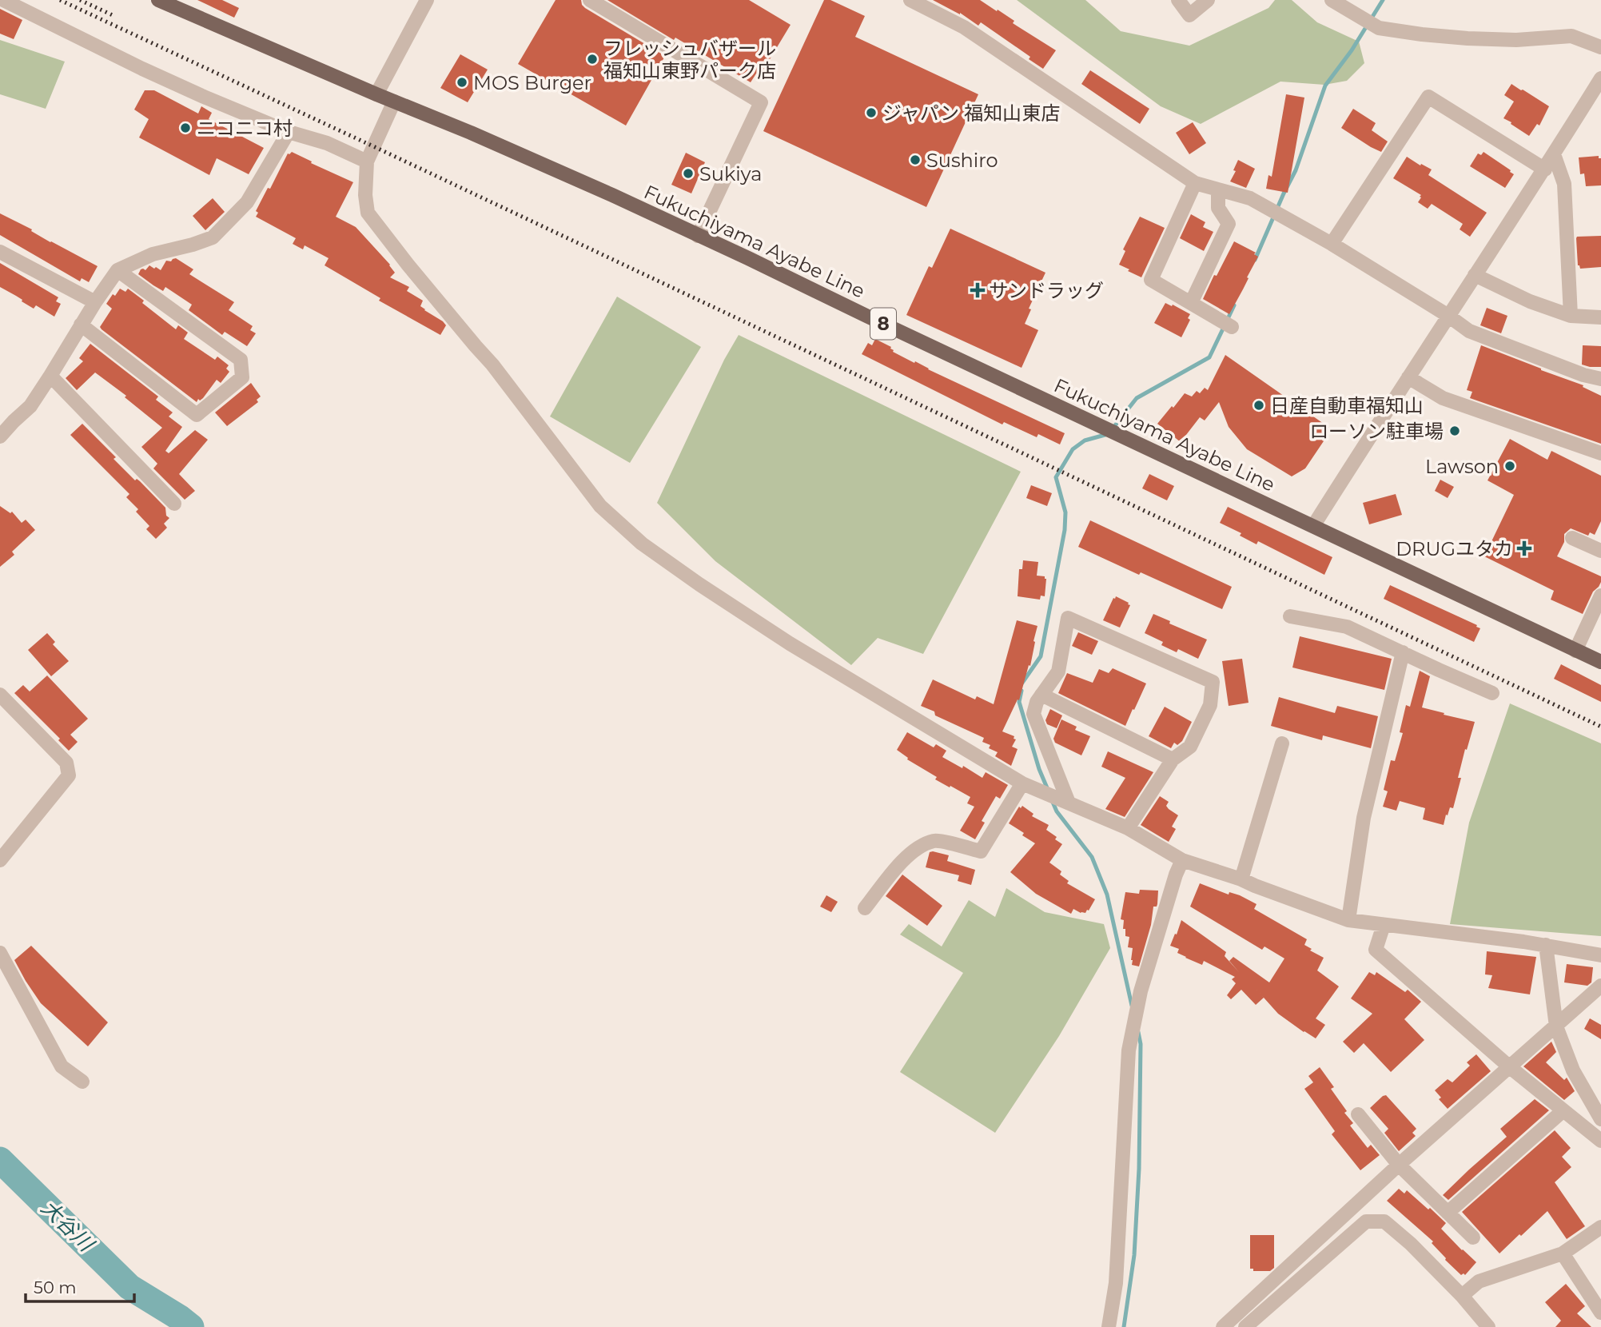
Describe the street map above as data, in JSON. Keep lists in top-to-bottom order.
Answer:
{
  "streets": {
    "main road": ["Fukuchiyama Ayabe Line", "8"]
  },
  "water": ["大谷川"],
  "places": {
    "other": [
      "フレッシュバザール 福知山東野パーク店",
      "MOS Burger",
      "ジャパン 福知山東店",
      "ニコニコ村",
      "Sushiro",
      "Sukiya",
      "日産自動車福知山",
      "ローソン駐車場",
      "Lawson"
    ],
    "health": ["サンドラッグ", "DRUGユタカ"]
  },
  "scale_bar": "50 m"
}
